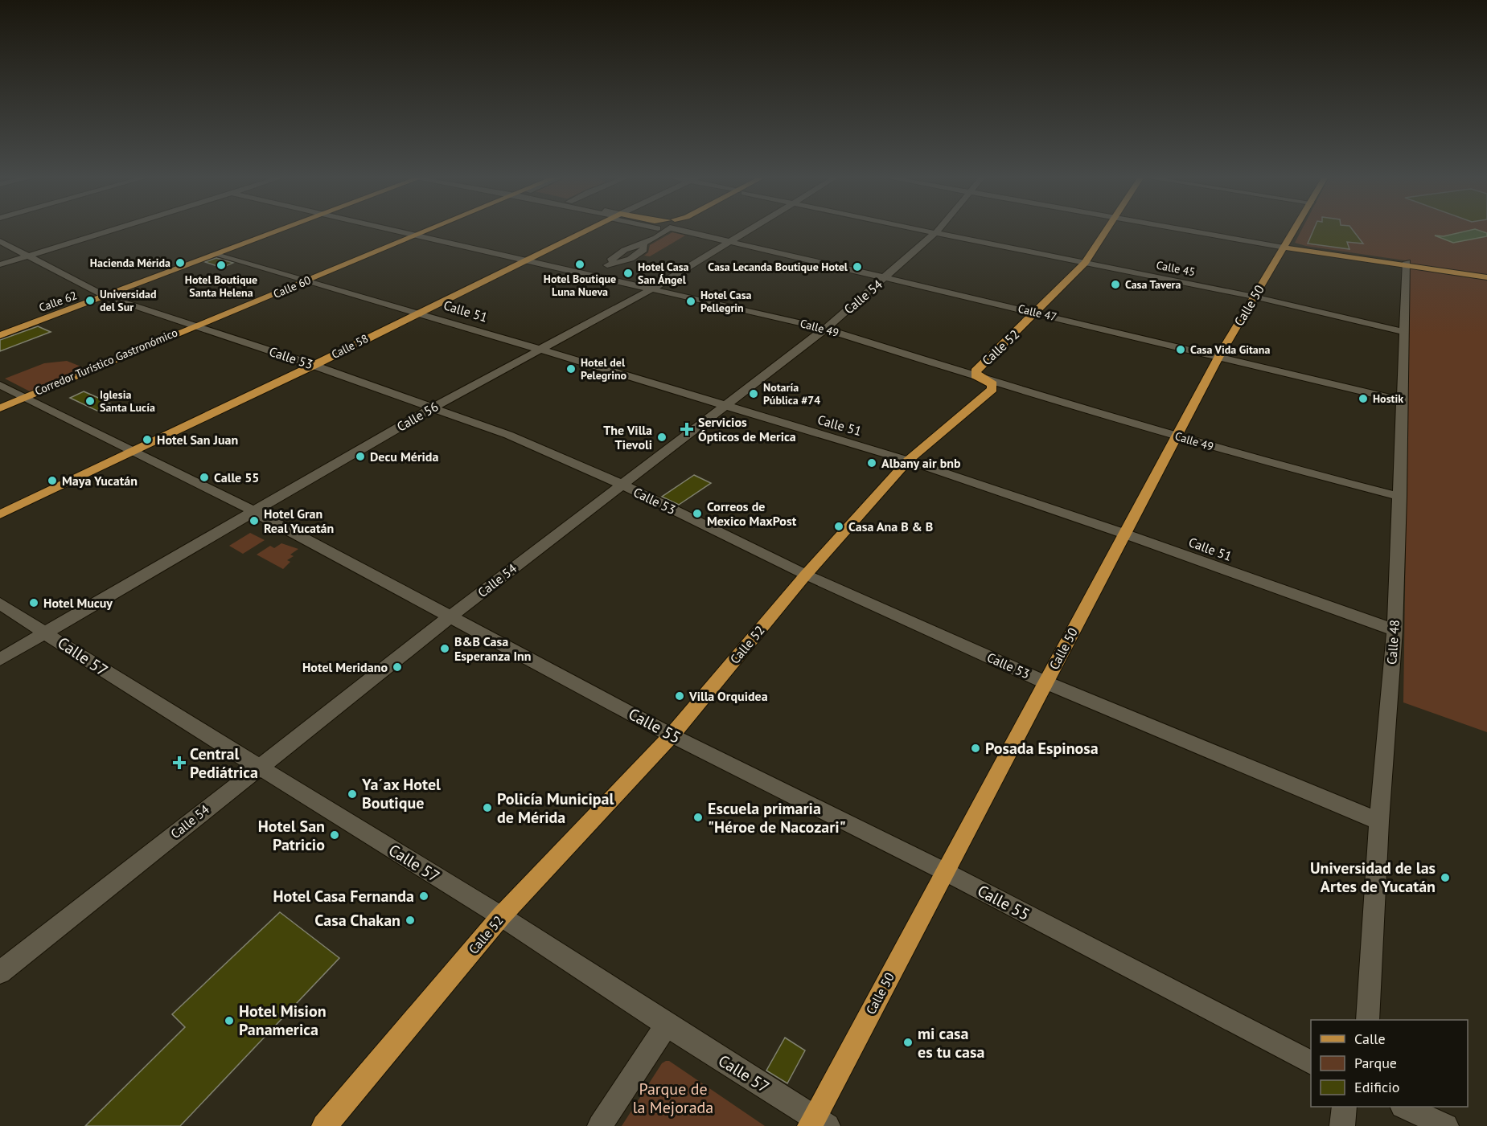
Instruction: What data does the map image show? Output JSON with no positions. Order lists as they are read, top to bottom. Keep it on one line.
{"streets":{"main road":["Calle 62","Calle 50","Calle 58","Calle 52"],"street":["Calle 45","Calle 54","Calle 51","Calle 47","Calle 49","Calle 53","Corredor Turístico Gastronómico","Calle 56","Calle 48","Calle 57","Calle 55"]},"crossings":[["Calle 45","Calle 54"],["Calle 45","Calle 50"],["Calle 45","Calle 52"],["Calle 45","Calle 48"],["Calle 54","Calle 51"],["Calle 54","Calle 47"],["Calle 54","Calle 49"],["Calle 54","Calle 53"],["Calle 54","Calle 57"],["Calle 54","Calle 55"],["Calle 62","Calle 51"],["Calle 62","Calle 53"],["Calle 50","Calle 51"],["Calle 50","Calle 49"],["Calle 50","Calle 53"],["Calle 50","Calle 57"],["Calle 50","Calle 55"],["Calle 51","Calle 58"],["Calle 51","Calle 52"],["Calle 51","Corredor Turístico Gastronómico"],["Calle 51","Calle 56"],["Calle 51","Calle 48"],["Calle 47","Calle 52"],["Calle 47","Calle 56"],["Calle 49","Calle 58"],["Calle 49","Calle 52"],["Calle 49","Corredor Turístico Gastronómico"],["Calle 49","Calle 56"],["Calle 49","Calle 48"],["Calle 58","Calle 53"],["Calle 58","Calle 55"],["Calle 52","Calle 53"],["Calle 52","Calle 57"],["Calle 52","Calle 55"],["Calle 53","Corredor Turístico Gastronómico"],["Calle 53","Calle 56"],["Calle 53","Calle 48"],["Corredor Turístico Gastronómico","Calle 55"],["Calle 56","Calle 57"],["Calle 56","Calle 55"]],"parks":["Parque de la Mejorada"],"places":{"other":["Hacienda Mérida","Hotel Boutique Luna Nueva","Hotel Boutique Santa Helena","Casa Lecanda Boutique Hotel","Hotel Casa San Ángel","Casa Tavera","Universidad del Sur","Hotel Casa Pellegrin","Casa Vida Gitana","Hotel del Pelegrino","Notaría Pública #74","Hostik","Iglesia Santa Lucía","The Villa Tievoli","Hotel San Juan","Decu Mérida","Albany air bnb","Calle 55","Maya Yucatán","Correos de Mexico MaxPost","Hotel Gran Real Yucatán","Casa Ana B & B","Hotel Mucuy","B&B Casa Esperanza Inn","Hotel Meridano","Villa Orquidea","Posada Espinosa","Ya´ax Hotel Boutique","Policía Municipal de Mérida","Escuela primaria \"Héroe de Nacozari\"","Hotel San Patricio","Universidad de las Artes de Yucatán","Hotel Casa Fernanda","Casa Chakan","Hotel Mision Panamerica","mi casa es tu casa"],"health":["Servicios Ópticos de Merica","Central Pediátrica"]},"legend":["Calle","Parque","Edificio"]}
